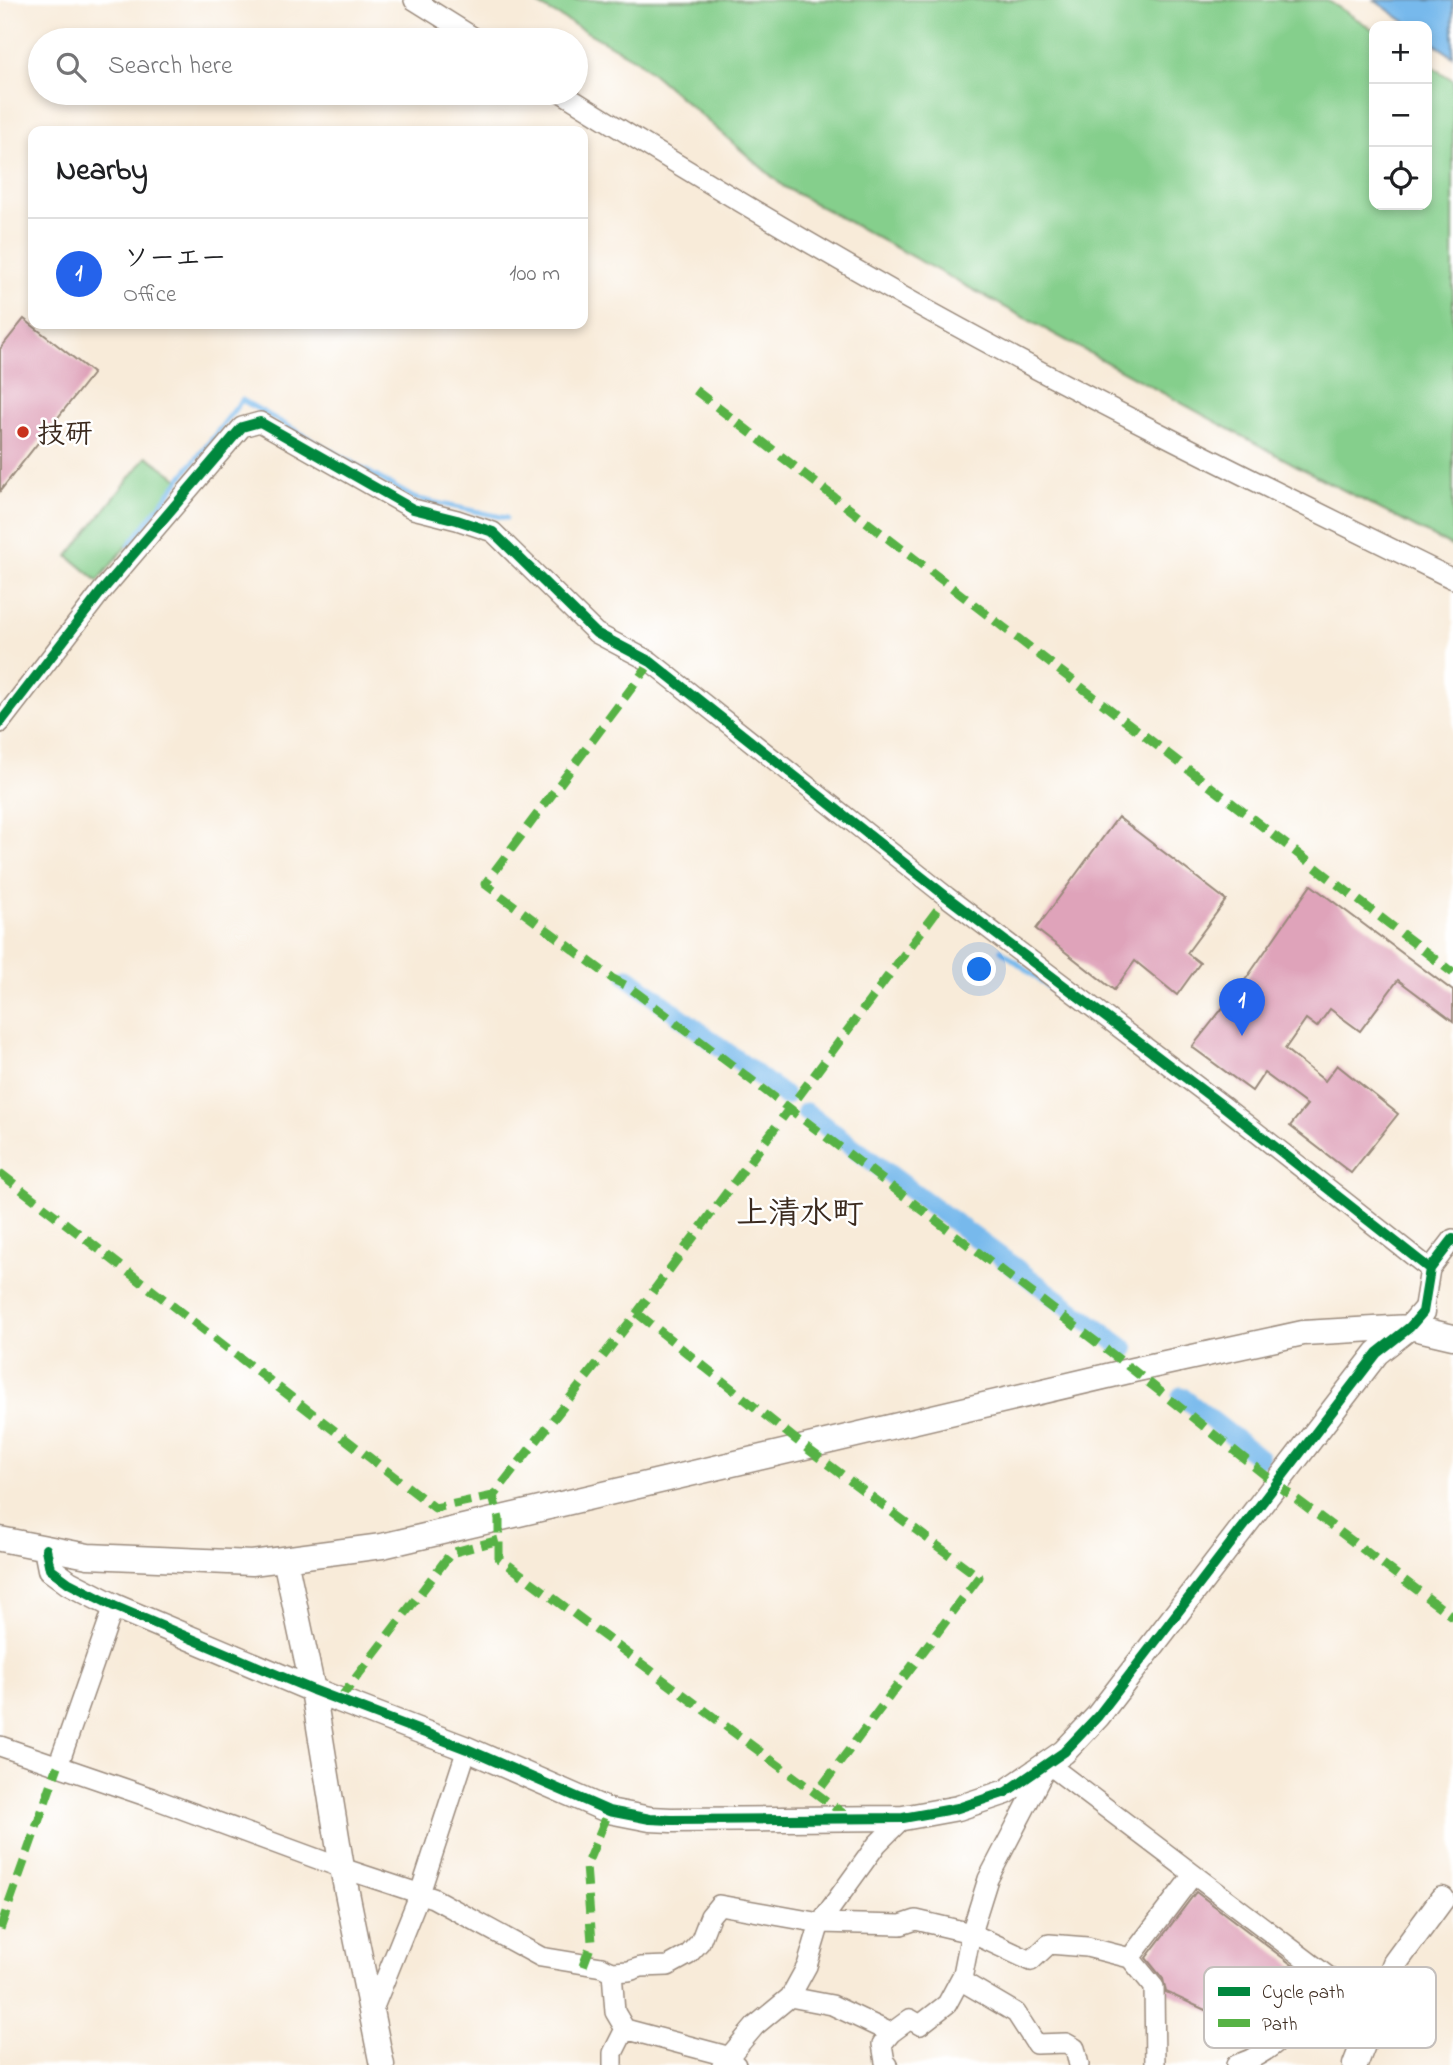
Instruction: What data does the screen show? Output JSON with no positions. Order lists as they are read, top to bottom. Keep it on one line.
{"districts":["上清水町"],"places":["技研"],"legend":["Cycle path","Path"],"page":{"map_buttons":["+","−"],"search":"Search here","heading":"Nearby","list":[{"mark":"1","name":"ソーエー","note":"Office","value":"100 m"}],"pins":"1"}}
